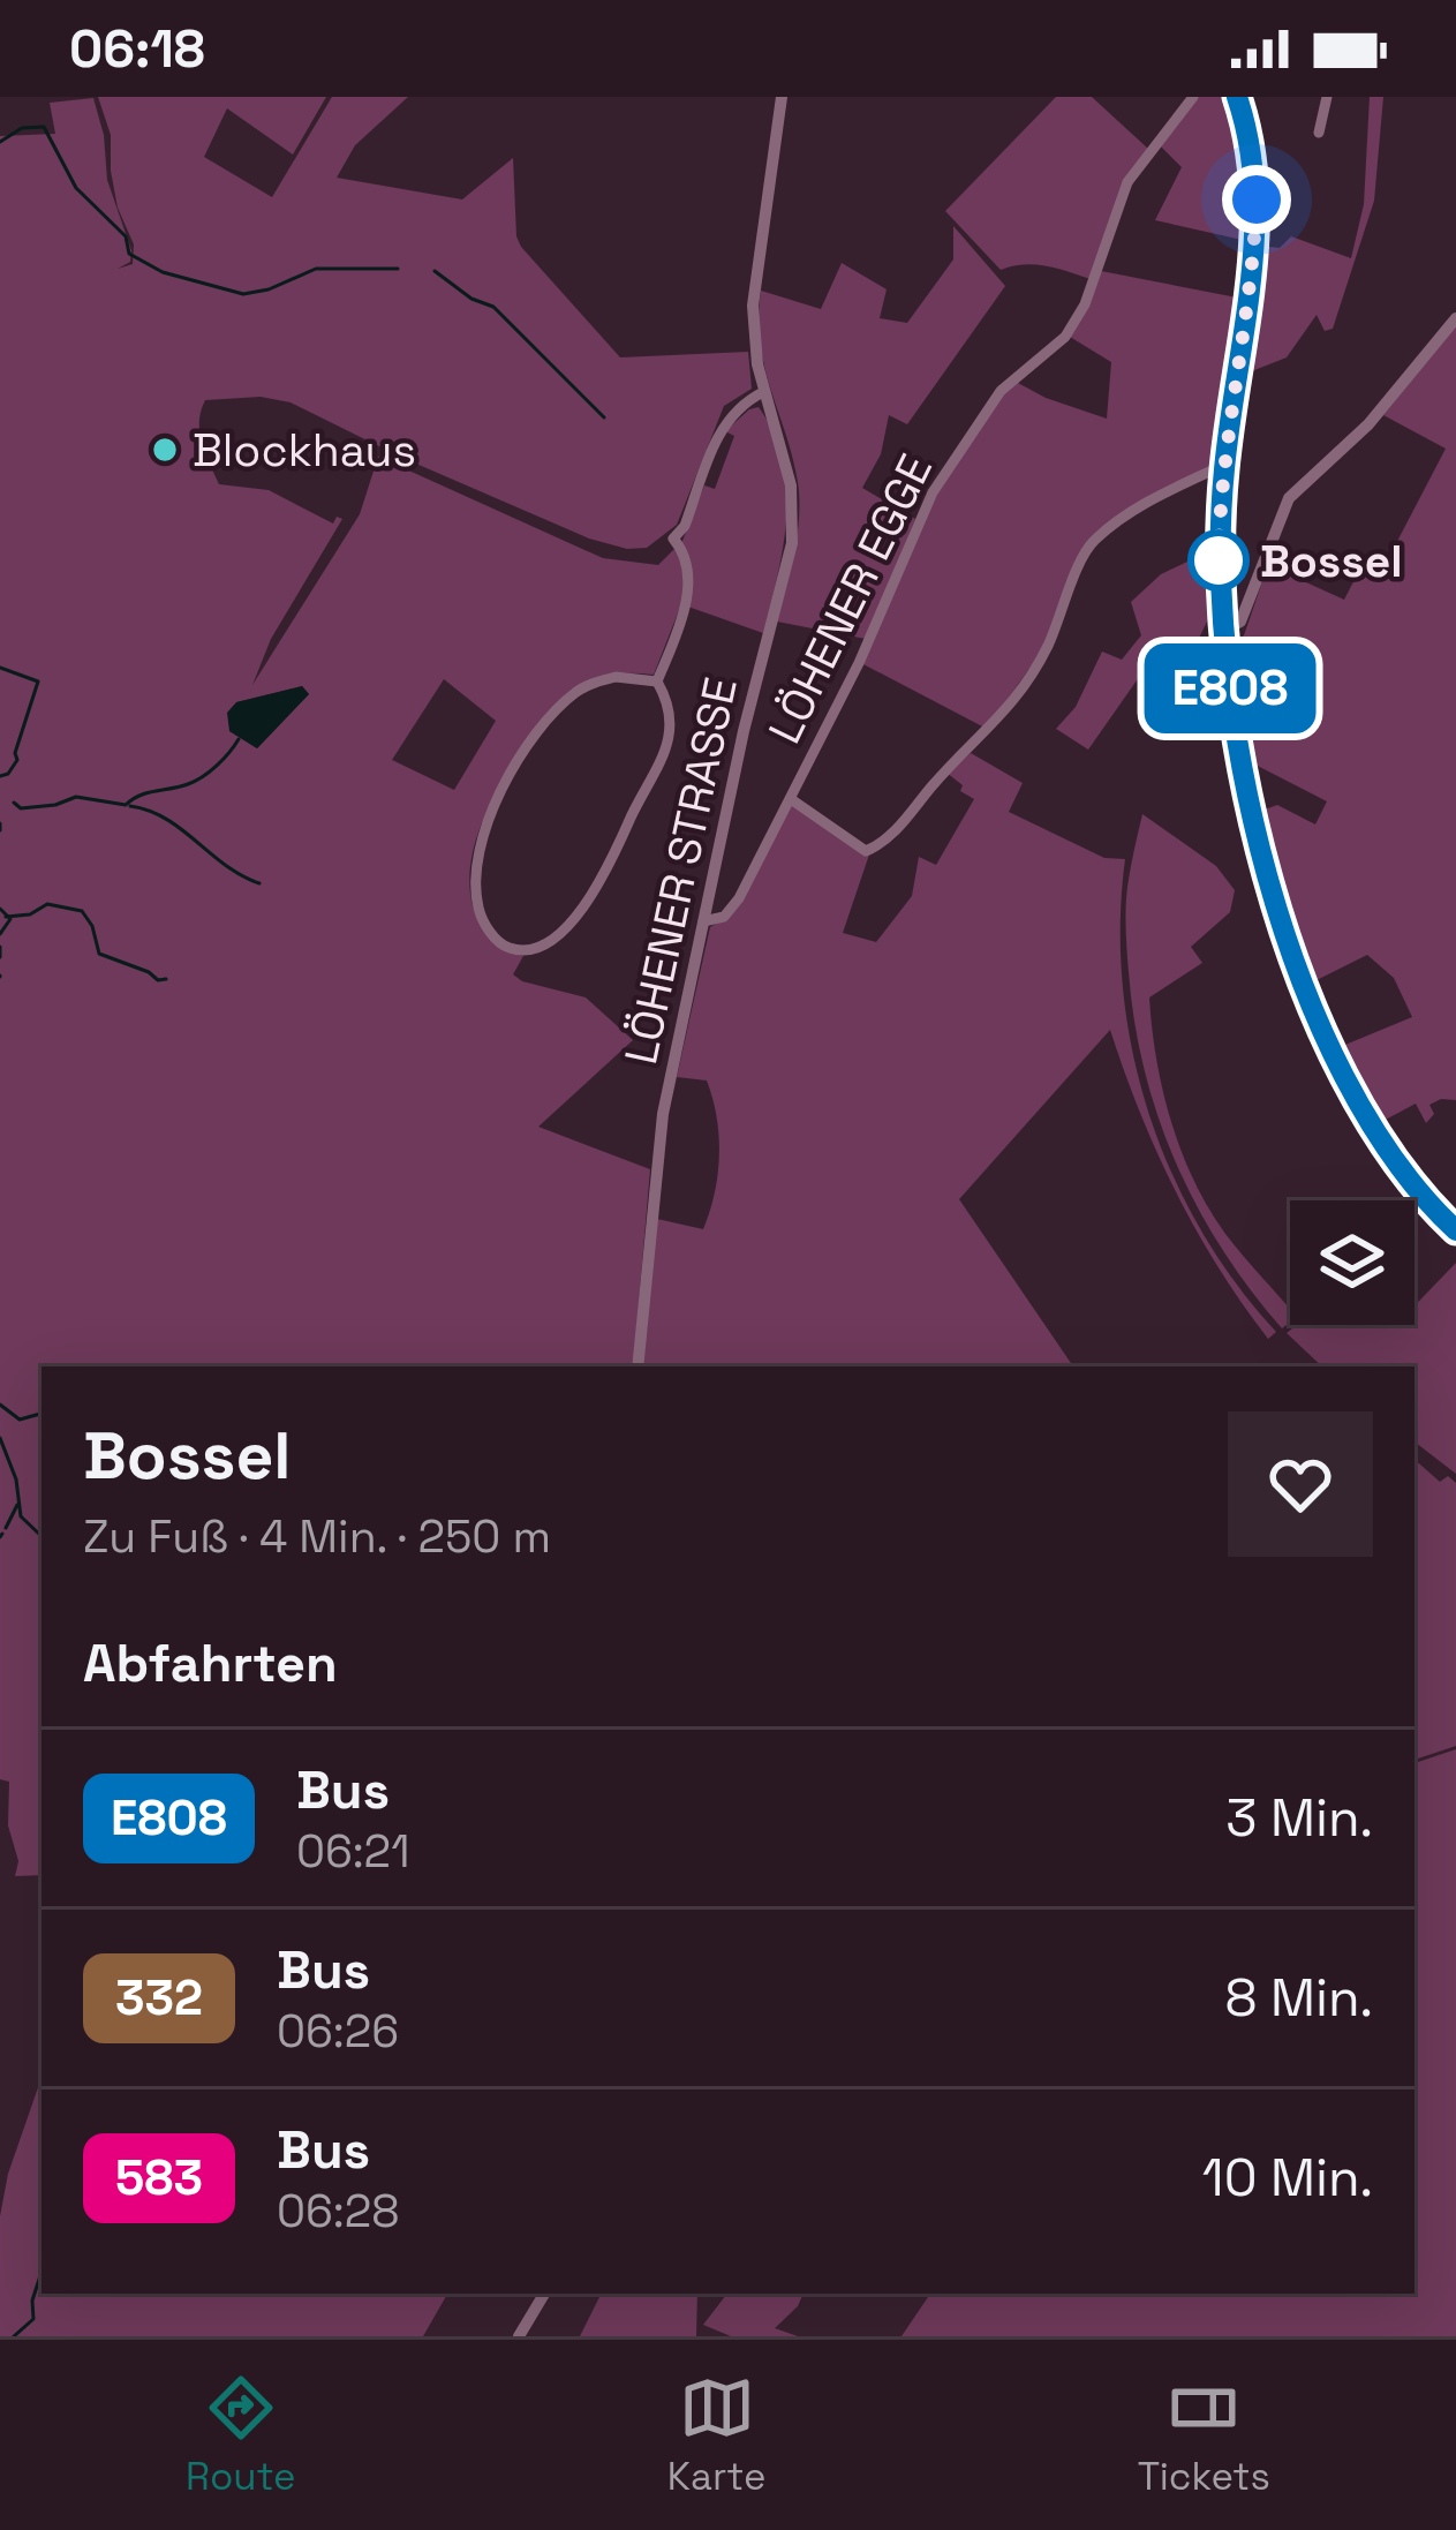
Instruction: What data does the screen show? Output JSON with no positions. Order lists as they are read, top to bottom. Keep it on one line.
{"streets":{"street":["LÖHENER EGGE","LÖHENER STRASSE"]},"crossings":[["LÖHENER EGGE","LÖHENER STRASSE"]],"places":["Blockhaus","Bossel"],"lines":["bus line E808"],"page":{"status":"06:18","on_map":"E808","heading":[["Bossel","Zu Fuß · 4 Min. · 250 m"],"Abfahrten"],"list":[{"mark":"E808","name":"Bus","note":"06:21","value":"3 Min."},{"mark":"332","name":"Bus","note":"06:26","value":"8 Min."},{"mark":"583","name":"Bus","note":"06:28","value":"10 Min."}],"tabs":["Route","Karte","Tickets"]}}
